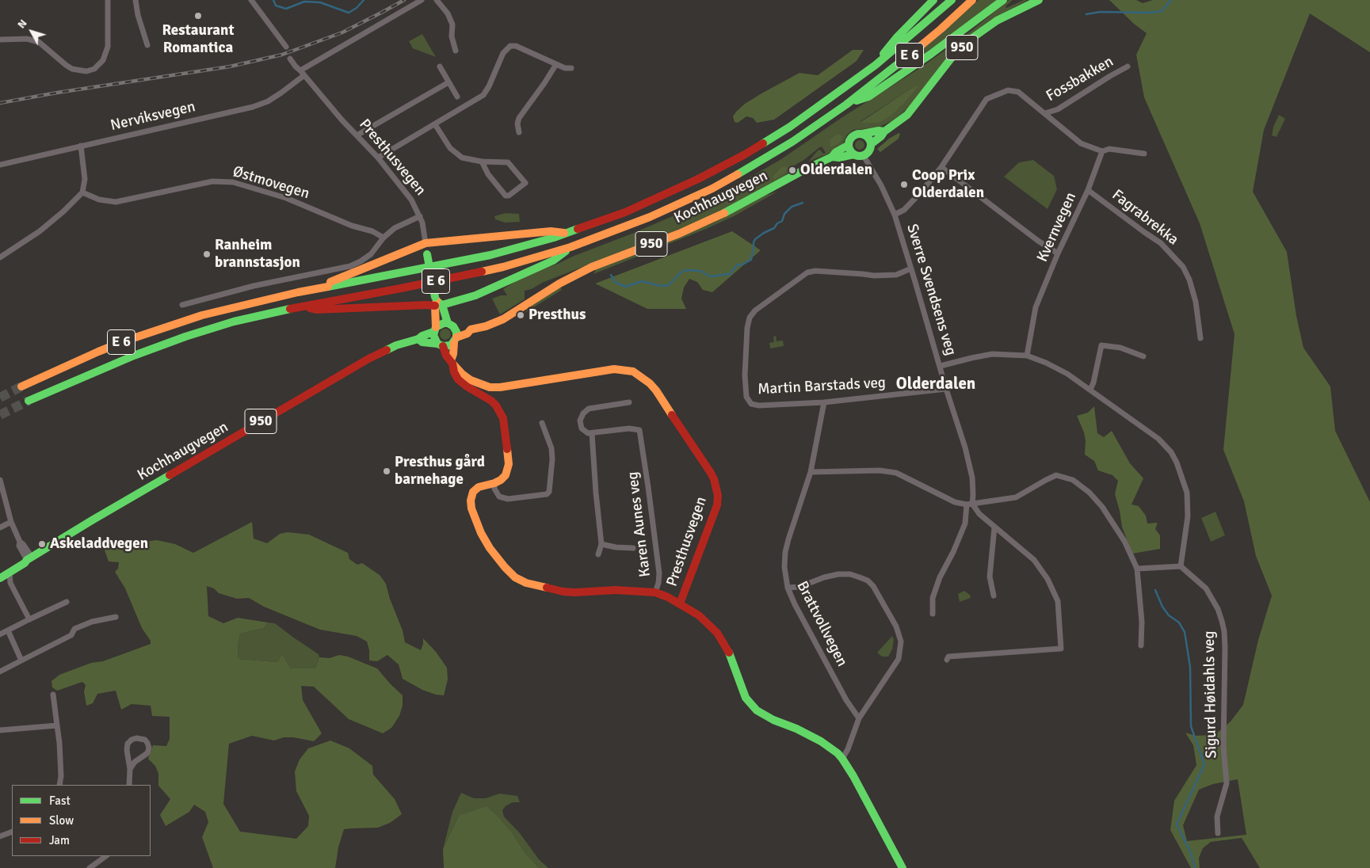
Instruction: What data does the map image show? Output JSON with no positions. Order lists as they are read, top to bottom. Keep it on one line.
{"streets":{"main road":["950","E 6","Presthusvegen","Kochhaugvegen"],"street":["Fossbakken","Nerviksvegen","Østmovegen","Fagrabrekka","Kvernvegen","Sverre Svendsens veg","Martin Barstads veg","Karen Aunes veg","Brattvollvegen","Sigurd Høidahls veg"]},"crossings":[["950","Presthusvegen"],["950","Kochhaugvegen"],["950","Sverre Svendsens veg"],["E 6","Presthusvegen"],["Nerviksvegen","Presthusvegen"],["Presthusvegen","Kochhaugvegen"],["Kochhaugvegen","Sverre Svendsens veg"],["Fagrabrekka","Kvernvegen"],["Sverre Svendsens veg","Martin Barstads veg"],["Martin Barstads veg","Brattvollvegen"]],"districts":["Olderdalen"],"places":["Restaurant Romantica","Olderdalen","Coop Prix Olderdalen","Ranheim brannstasjon","Presthus","Presthus gård barnehage","Askeladdvegen"],"legend":["Fast","Slow","Jam"],"north":"top left"}
